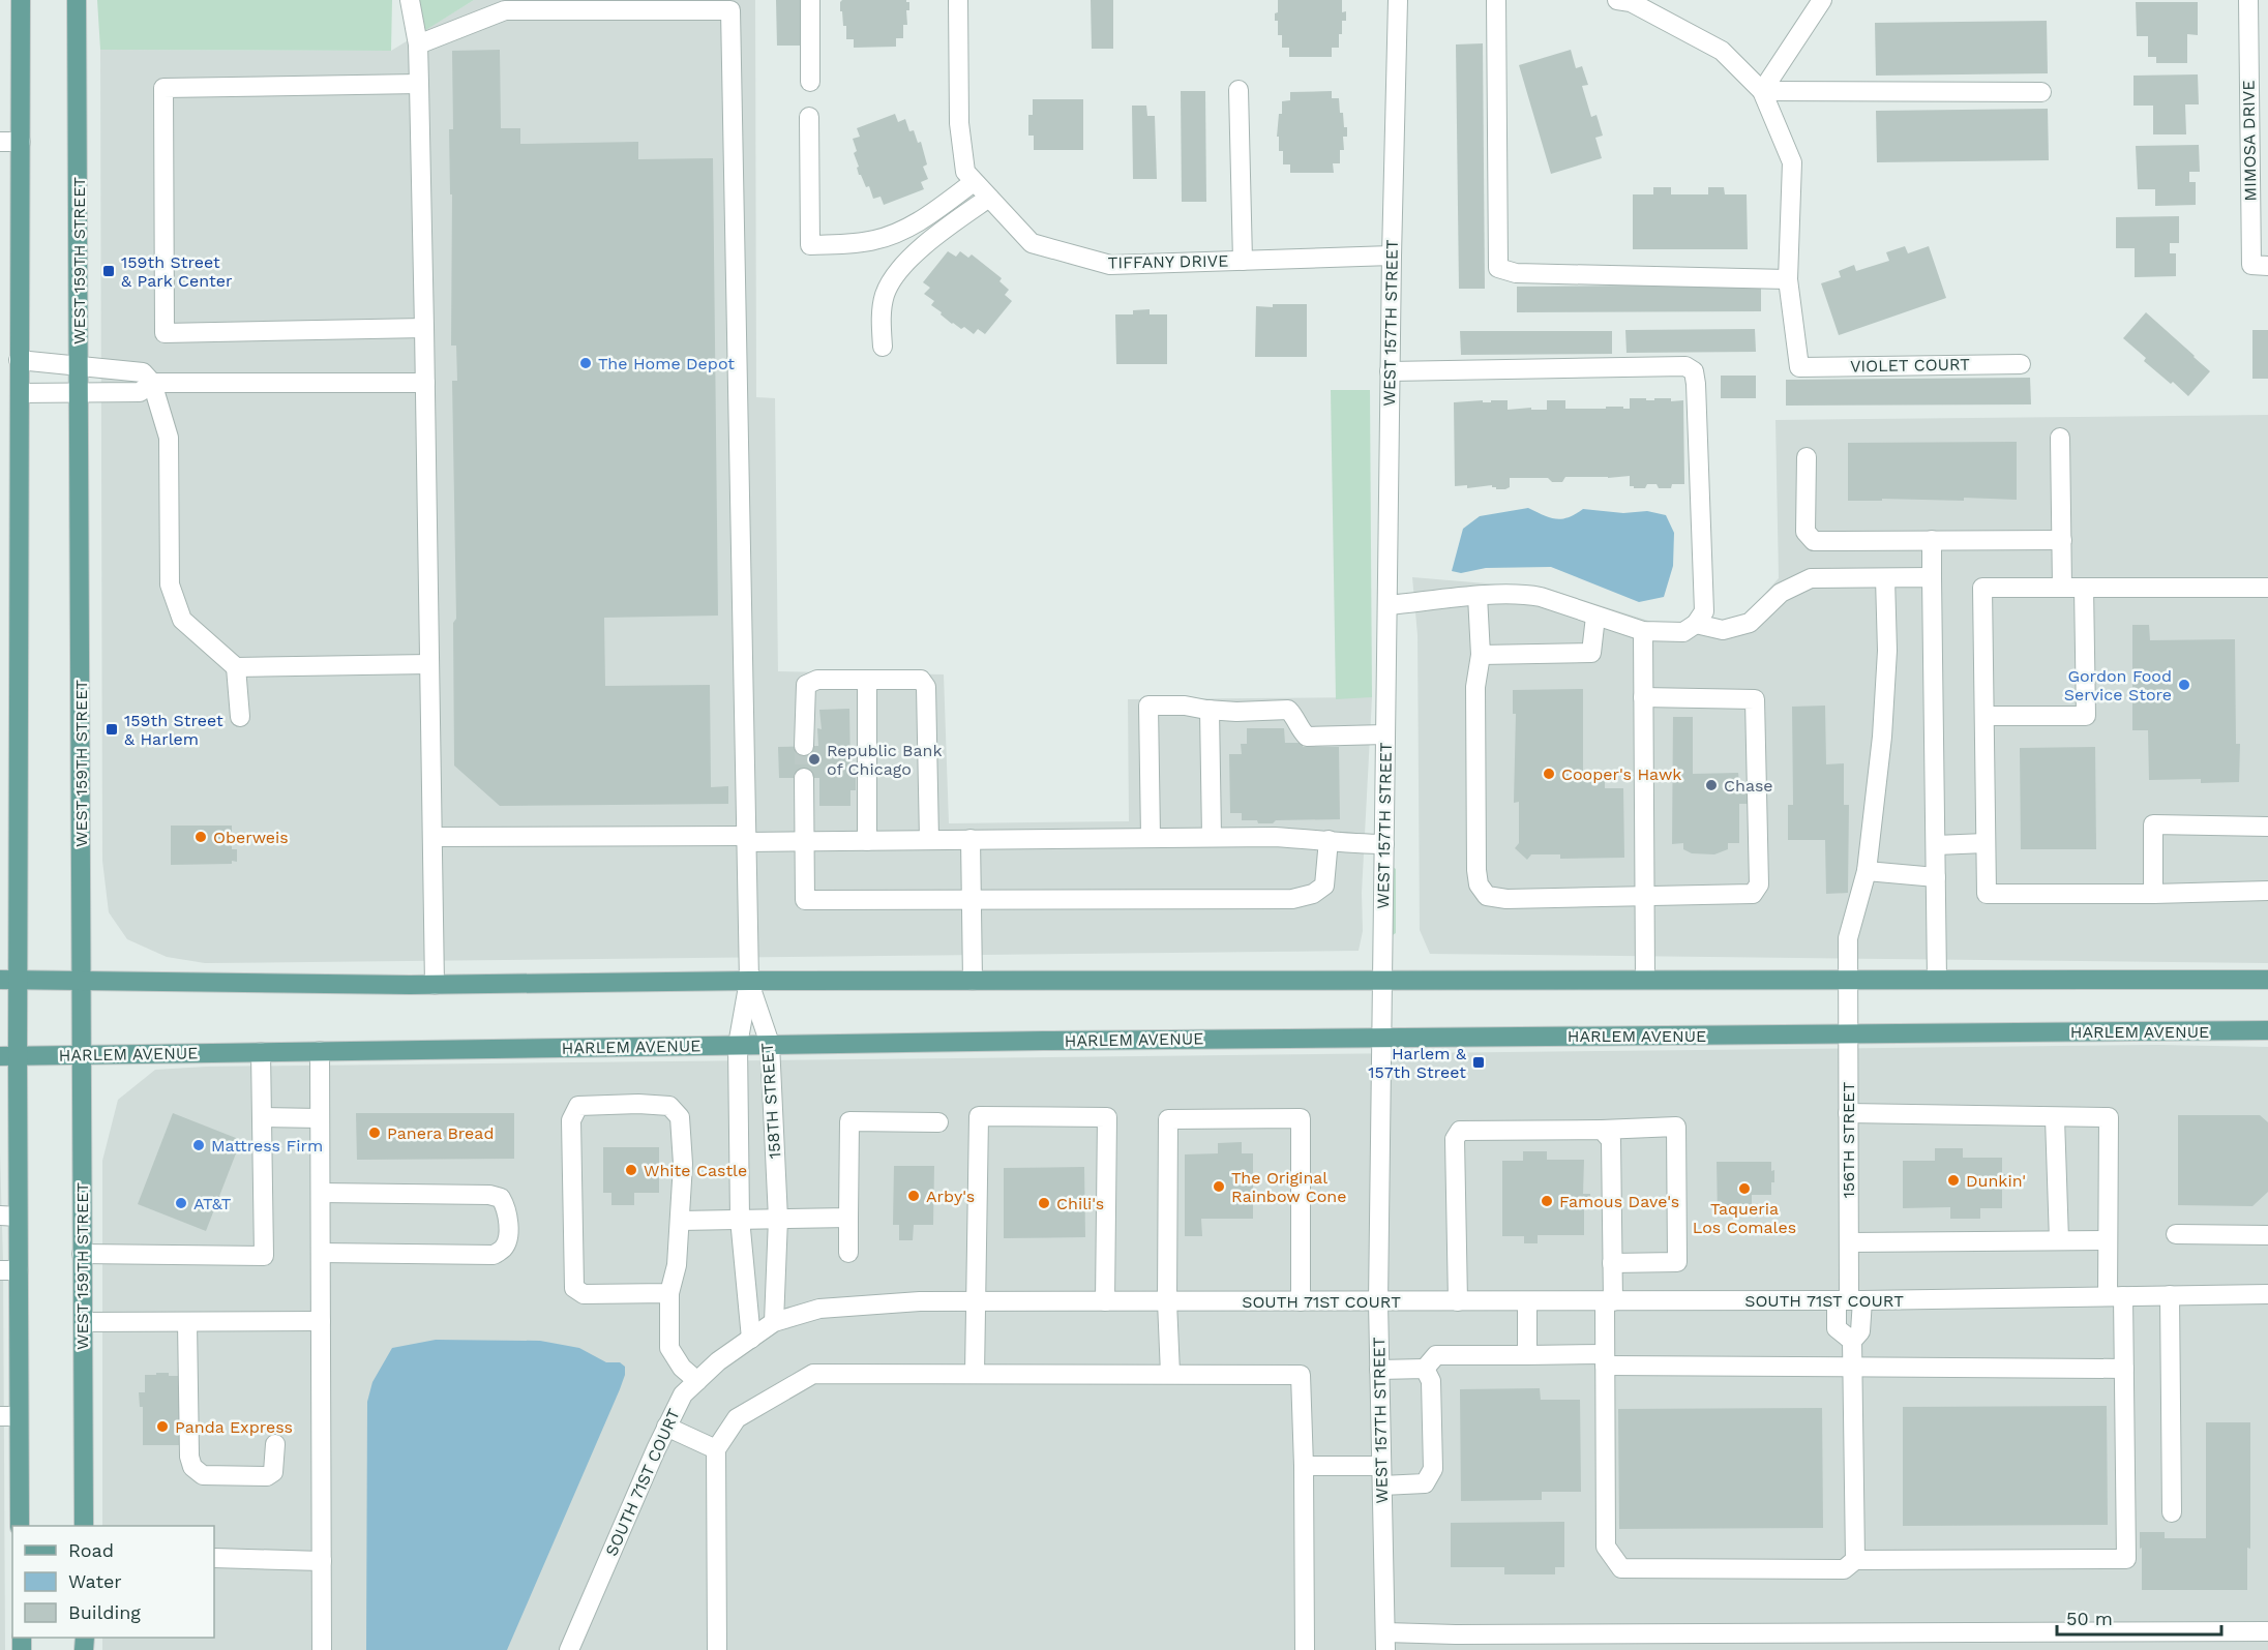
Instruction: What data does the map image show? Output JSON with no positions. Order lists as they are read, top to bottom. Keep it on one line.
{"streets":{"main road":["WEST 159TH STREET","HARLEM AVENUE"],"street":["MIMOSA DRIVE","TIFFANY DRIVE","WEST 157TH STREET","VIOLET COURT","158TH STREET","156TH STREET","SOUTH 71ST COURT"]},"crossings":[["WEST 159TH STREET","HARLEM AVENUE"],["TIFFANY DRIVE","WEST 157TH STREET"],["WEST 157TH STREET","HARLEM AVENUE"],["WEST 157TH STREET","SOUTH 71ST COURT"],["HARLEM AVENUE","158TH STREET"],["HARLEM AVENUE","156TH STREET"],["158TH STREET","SOUTH 71ST COURT"],["156TH STREET","SOUTH 71ST COURT"]],"places":{"transit":["159th Street & Park Center","159th Street & Harlem","Harlem & 157th Street"],"other":["The Home Depot","Gordon Food Service Store","Republic Bank of Chicago","Cooper's Hawk","Chase","Oberweis","Panera Bread","Mattress Firm","White Castle","Dunkin'","The Original Rainbow Cone","Taqueria Los Comales","Arby's","Famous Dave's","AT&T","Chili's","Panda Express"]},"legend":["Road","Water","Building"],"scale_bar":"50 m"}
